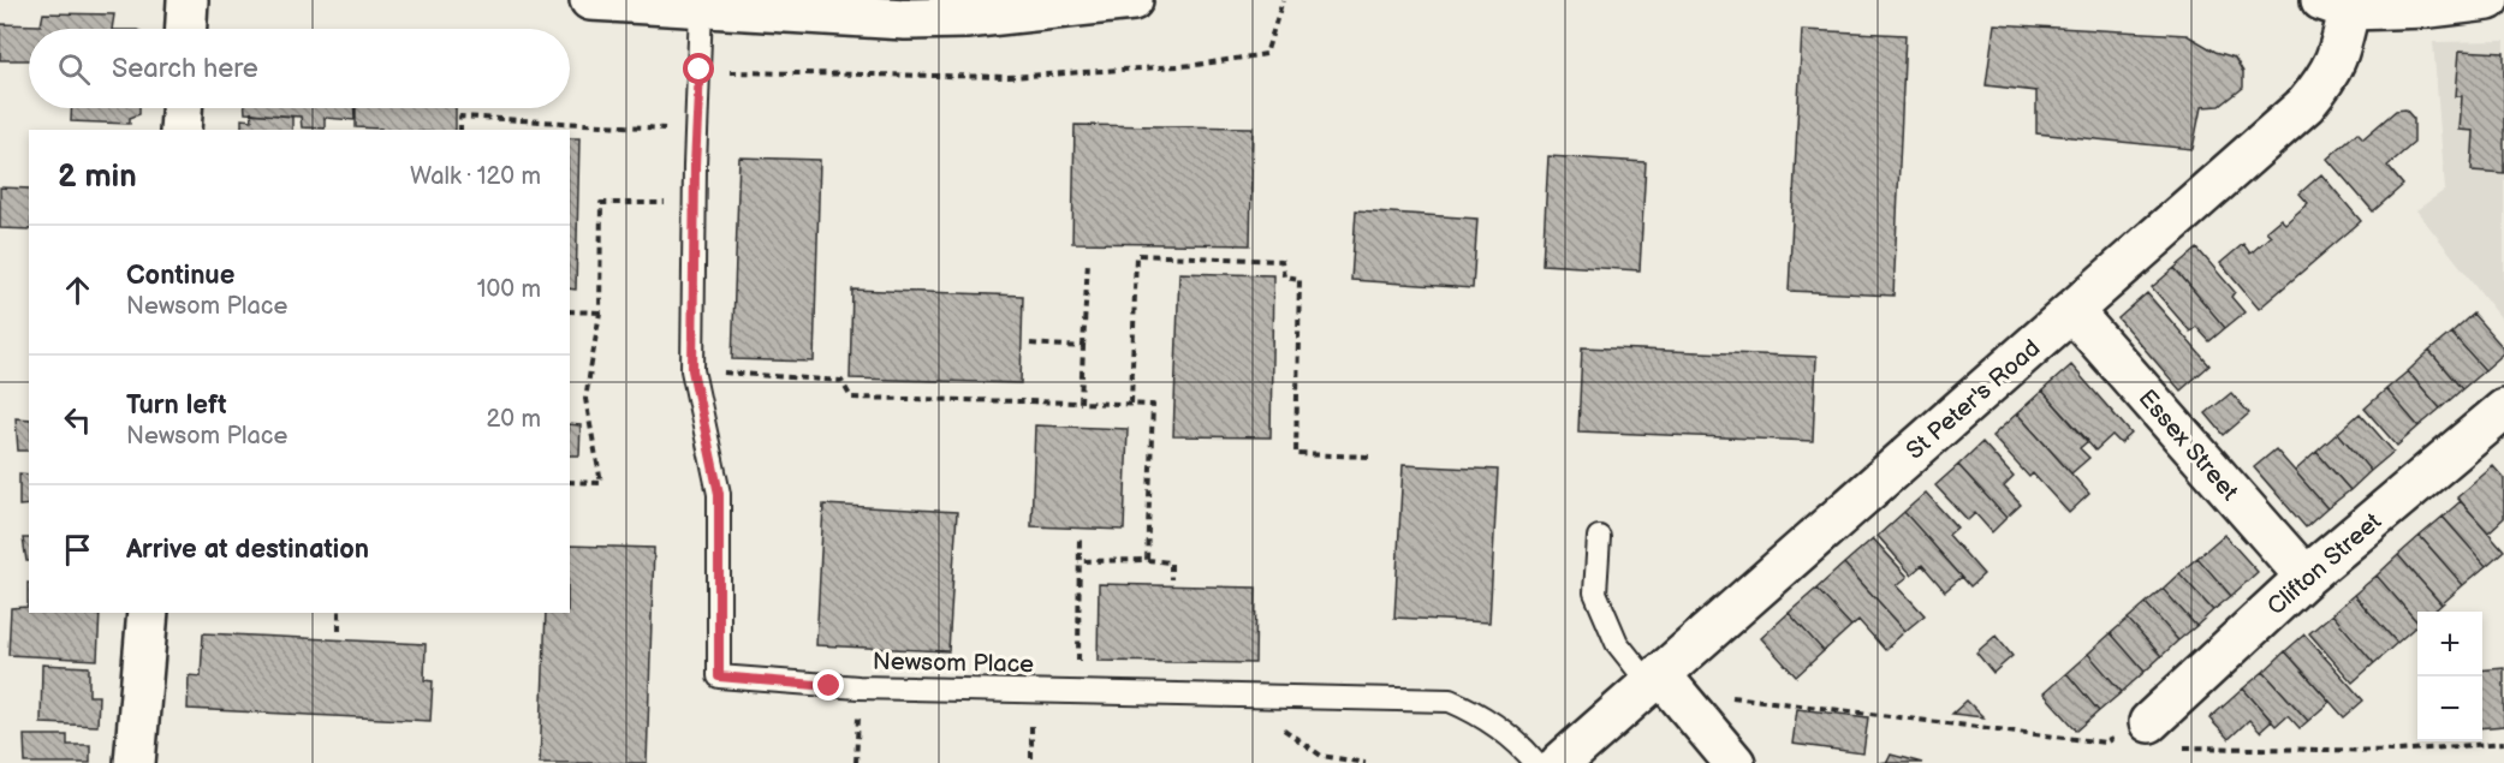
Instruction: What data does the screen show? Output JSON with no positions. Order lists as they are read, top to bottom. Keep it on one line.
{"streets":{"street":["St Peter's Road","Essex Street","Clifton Street"],"lane":["Newsom Place"]},"crossings":[["St Peter's Road","Essex Street"],["Essex Street","Clifton Street"]],"page":{"search":"Search here","heading":["2 min","Walk · 120 m"],"list":[["Continue","Newsom Place","100 m"],["Turn left","Newsom Place","20 m"],"Arrive at destination"],"map_buttons":["+","−"]}}
